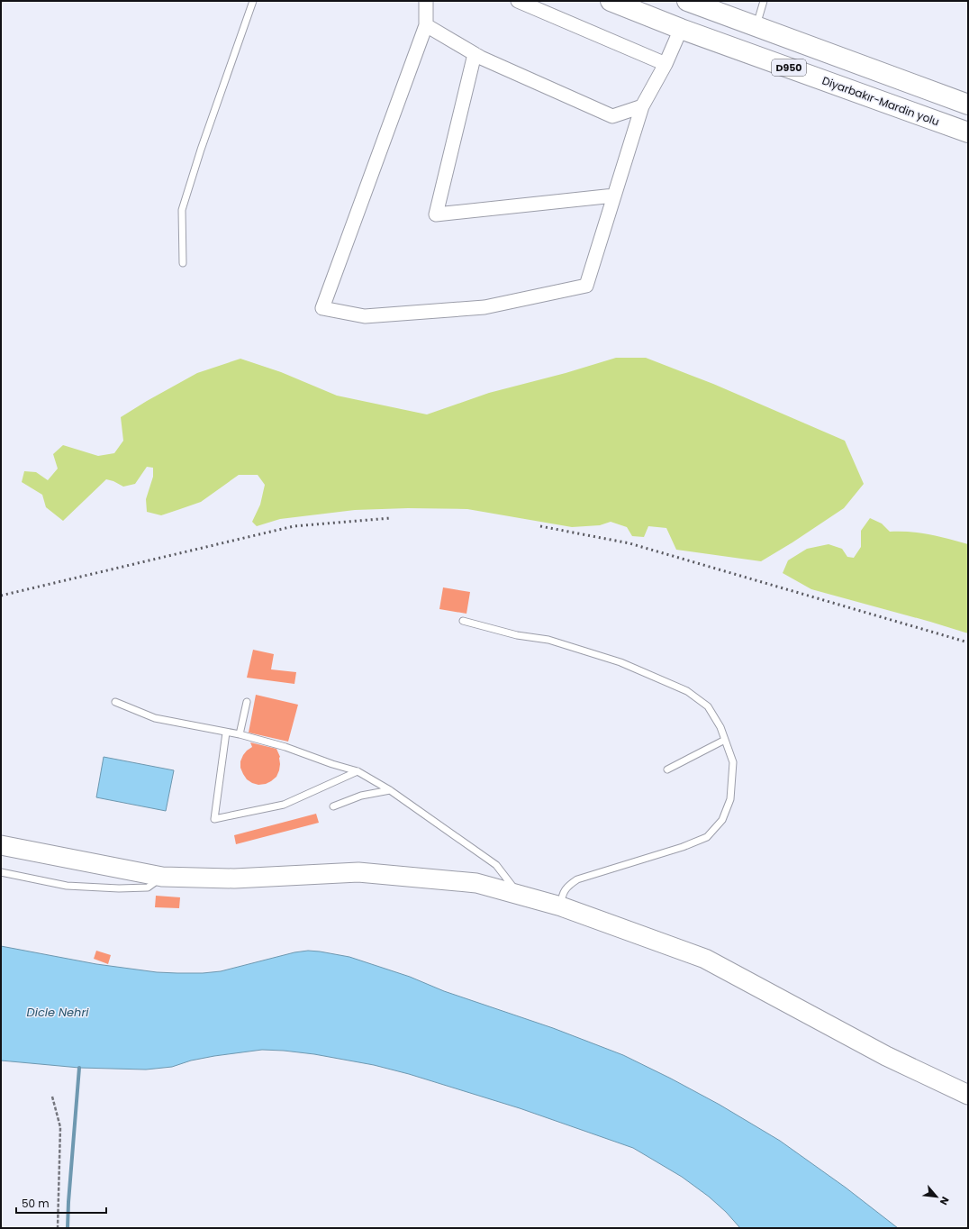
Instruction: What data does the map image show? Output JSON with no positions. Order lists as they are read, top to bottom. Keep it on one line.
{"streets":{"highway":["D950","Diyarbakır-Mardin yolu"]},"water":["Dicle Nehri"],"scale_bar":"50 m","north":"bottom right"}
